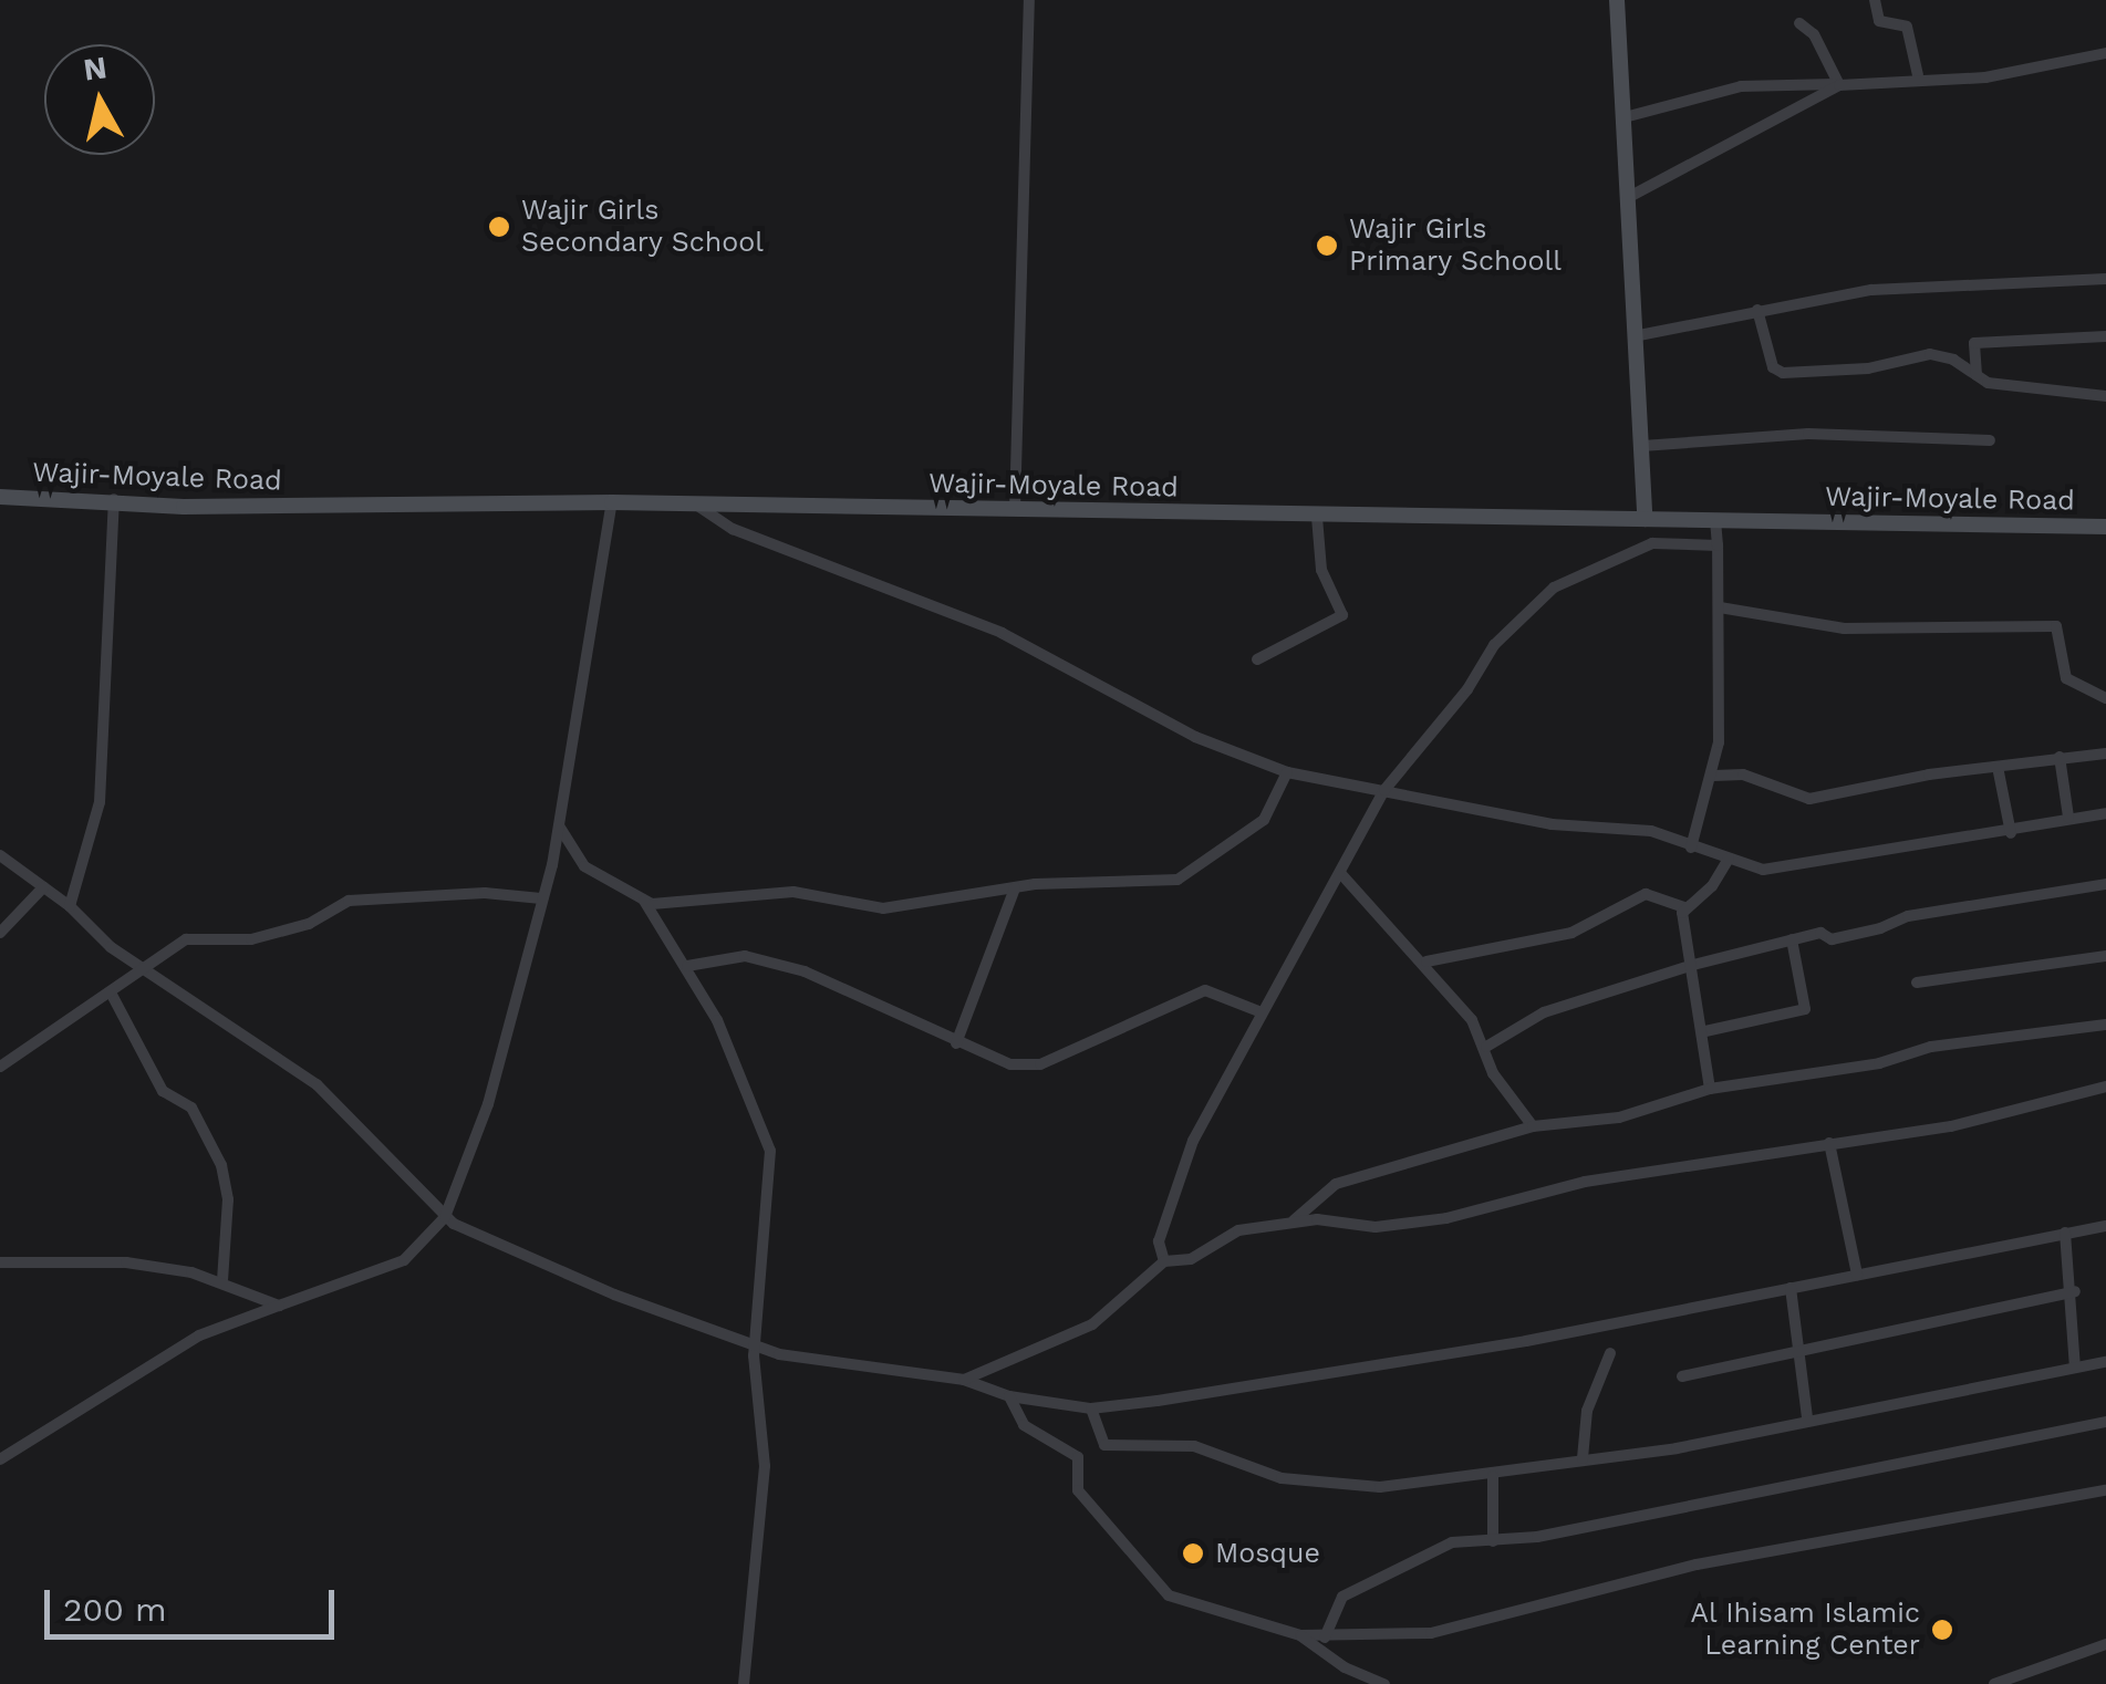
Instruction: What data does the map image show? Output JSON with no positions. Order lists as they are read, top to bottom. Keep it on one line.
{"streets":{"main road":["Wajir-Moyale Road"]},"places":["Wajir Girls Secondary School","Wajir Girls Primary Schooll","Mosque","Al Ihisam Islamic Learning Center"],"scale_bar":"200 m","north":"top"}
